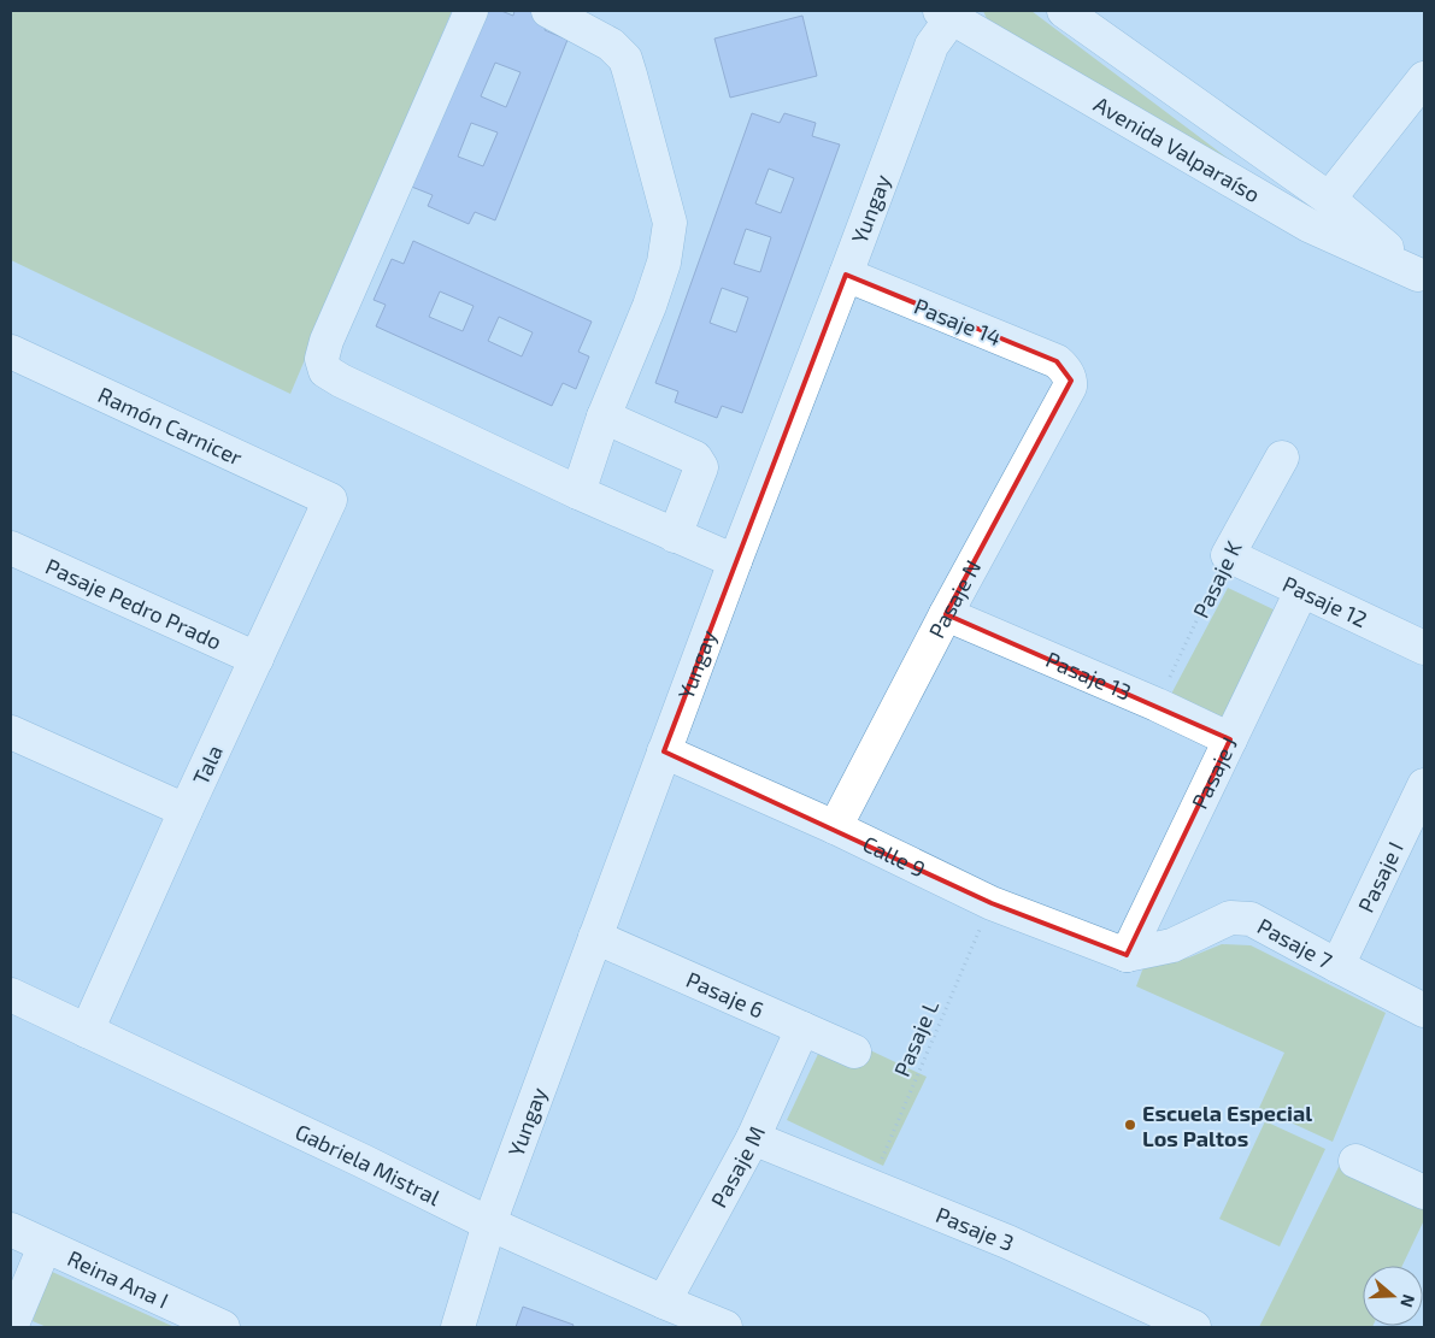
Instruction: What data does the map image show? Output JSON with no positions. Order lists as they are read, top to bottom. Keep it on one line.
{"streets":{"street":["Avenida Valparaíso","Yungay","Pasaje 14","Ramón Carnicer","Pasaje K","Pasaje N","Pasaje 12","Pasaje Pedro Prado","Pasaje 13","Tala","Pasaje J","Calle 9","Pasaje I","Pasaje 7","Pasaje 6","Gabriela Mistral","Pasaje M","Pasaje 3","Reina Ana I"],"path":["Pasaje L"]},"crossings":[["Avenida Valparaíso","Yungay"],["Yungay","Pasaje 14"],["Yungay","Calle 9"],["Yungay","Pasaje 6"],["Yungay","Gabriela Mistral"],["Pasaje 14","Pasaje N"],["Ramón Carnicer","Tala"],["Pasaje K","Pasaje 12"],["Pasaje K","Pasaje 13"],["Pasaje N","Pasaje 13"],["Pasaje N","Calle 9"],["Pasaje 12","Pasaje J"],["Pasaje Pedro Prado","Tala"],["Pasaje 13","Pasaje J"],["Tala","Gabriela Mistral"],["Pasaje J","Calle 9"],["Pasaje J","Pasaje 7"],["Calle 9","Pasaje 7"],["Calle 9","Pasaje L"],["Pasaje I","Pasaje 7"],["Pasaje 6","Pasaje M"],["Pasaje L","Pasaje 3"],["Gabriela Mistral","Pasaje M"],["Pasaje M","Pasaje 3"]],"places":["Escuela Especial Los Paltos"],"north":"right"}
